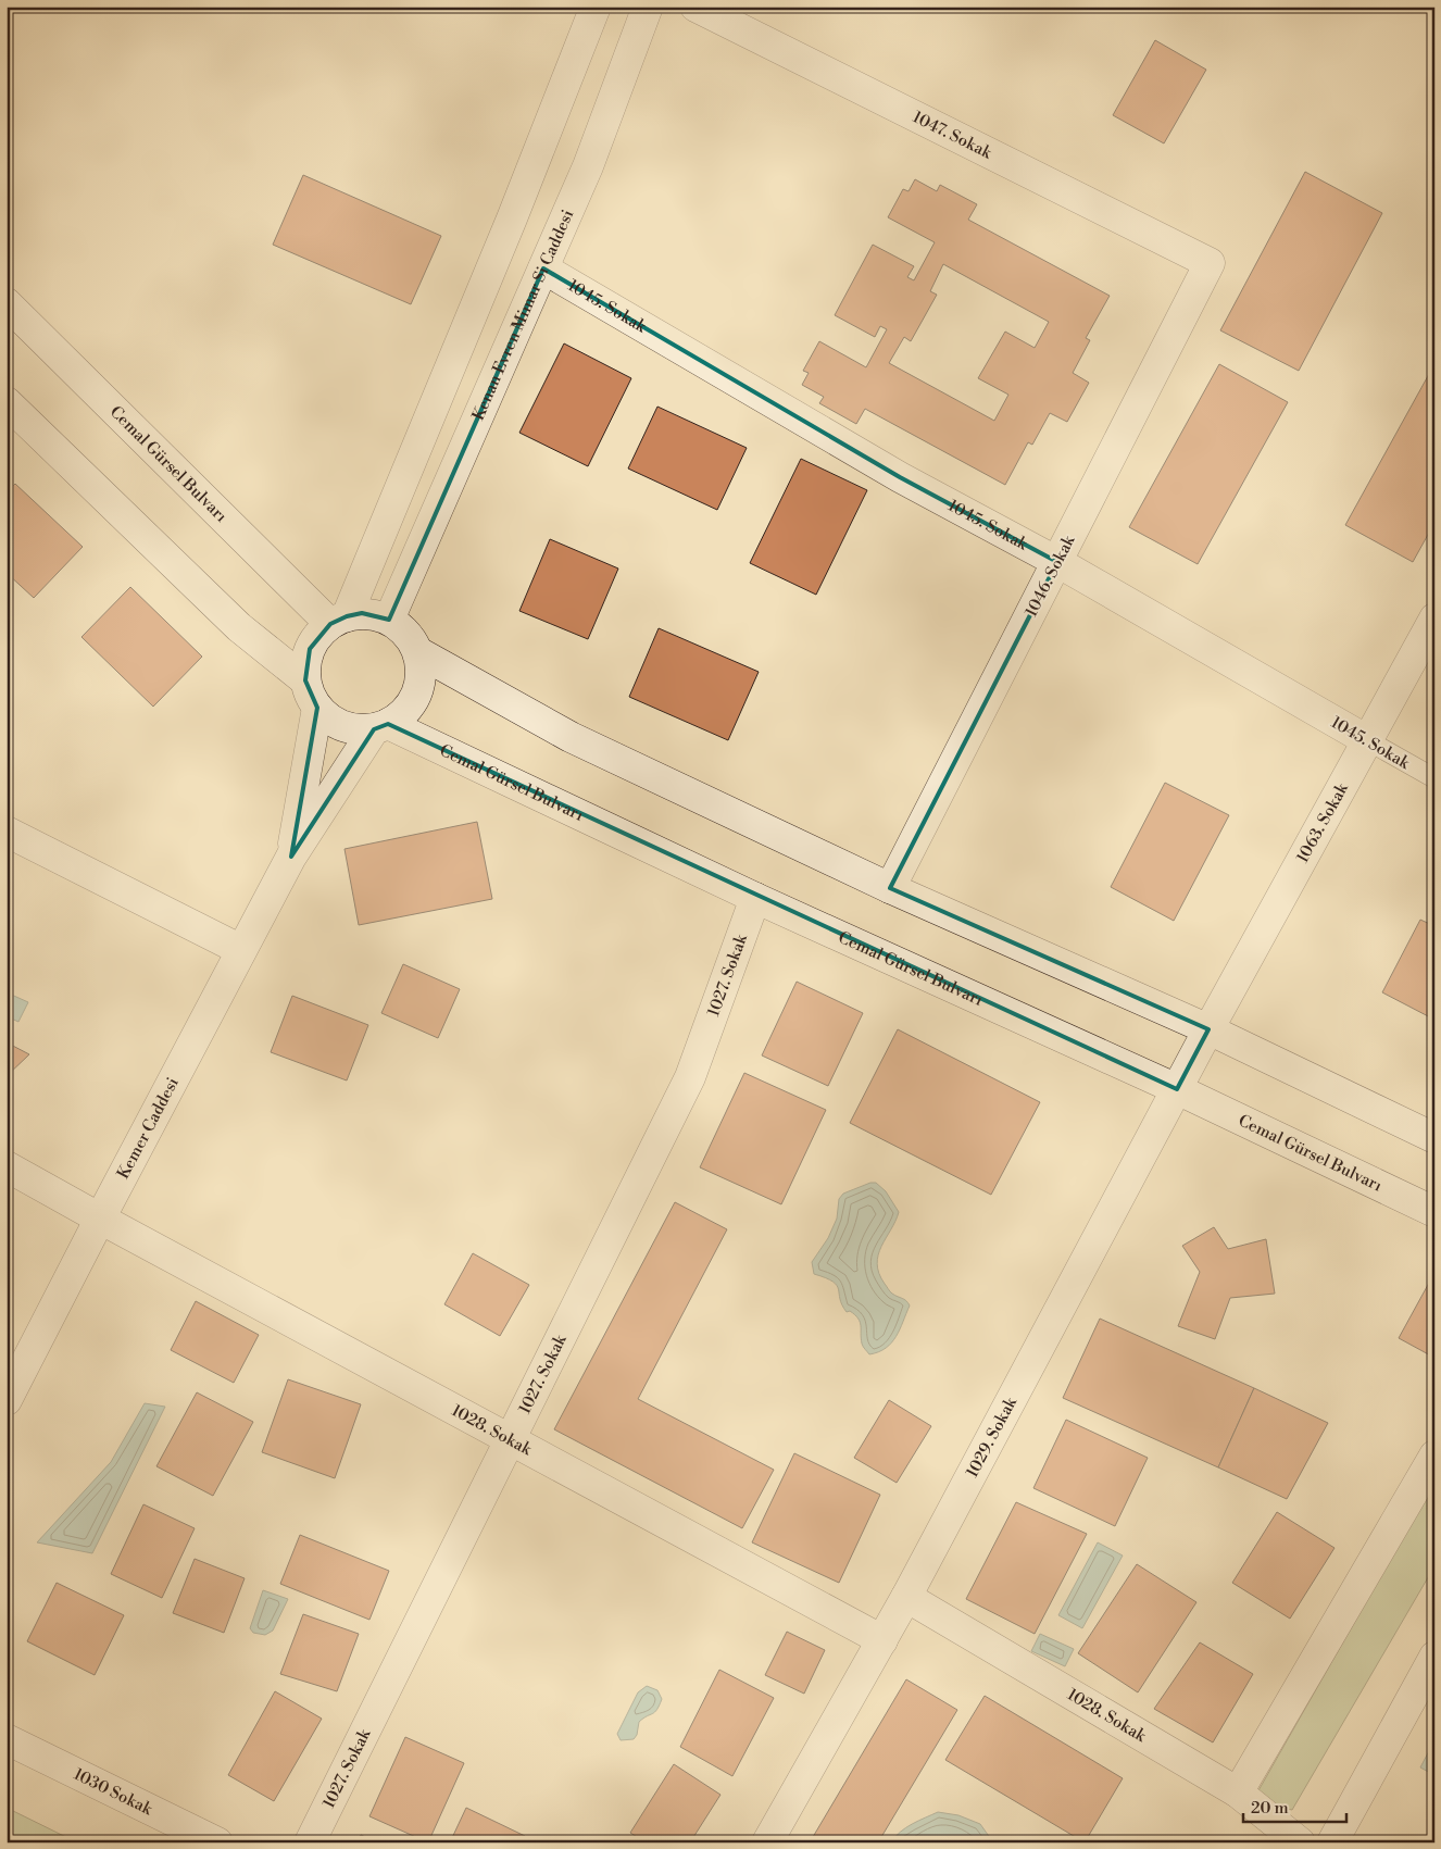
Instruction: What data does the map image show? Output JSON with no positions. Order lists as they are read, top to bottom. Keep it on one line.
{"streets":{"street":["1047. Sokak","1045. Sokak","Kenan Evren Mimar Si Caddesi","Cemal Gürsel Bulvarı","1046. Sokak","1063. Sokak","1027. Sokak","Kemer Caddesi","1028. Sokak","1029. Sokak","1030 Sokak"]},"crossings":[["1047. Sokak","1046. Sokak"],["1045. Sokak","Kenan Evren Mimar Si Caddesi"],["1045. Sokak","1046. Sokak"],["1045. Sokak","1063. Sokak"],["Kenan Evren Mimar Si Caddesi","Cemal Gürsel Bulvarı"],["Cemal Gürsel Bulvarı","1027. Sokak"],["Cemal Gürsel Bulvarı","1029. Sokak"],["1063. Sokak","1029. Sokak"],["1027. Sokak","1028. Sokak"],["Kemer Caddesi","1028. Sokak"],["1028. Sokak","1029. Sokak"]],"scale_bar":"20 m"}
